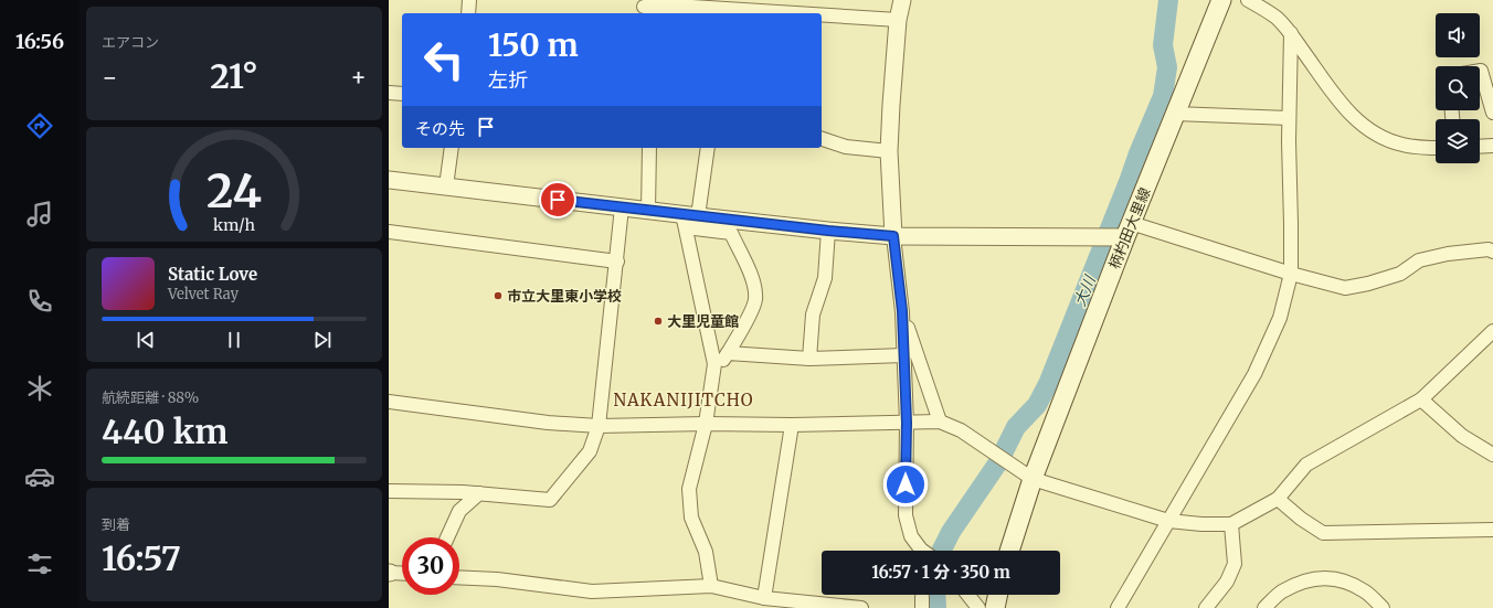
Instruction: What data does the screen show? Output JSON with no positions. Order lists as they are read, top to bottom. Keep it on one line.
{"streets":{"main road":["柄杓田大里線"]},"districts":["NAKANIJITCHO"],"water":["大川"],"places":["市立大里東小学校","大里児童館"],"page":{"tabs":"16:56","tile":["エアコン",["航続距離 · 88%","440 km"],["到着","16:57"]],"turn":["150 m","左折"],"heat":["−","21°","+"],"then":"その先","song":["Static Love","Velvet Ray"],"limit":"30","trip":"16:57 · 1 分 · 350 m","gauge":["24","km/h"]}}
